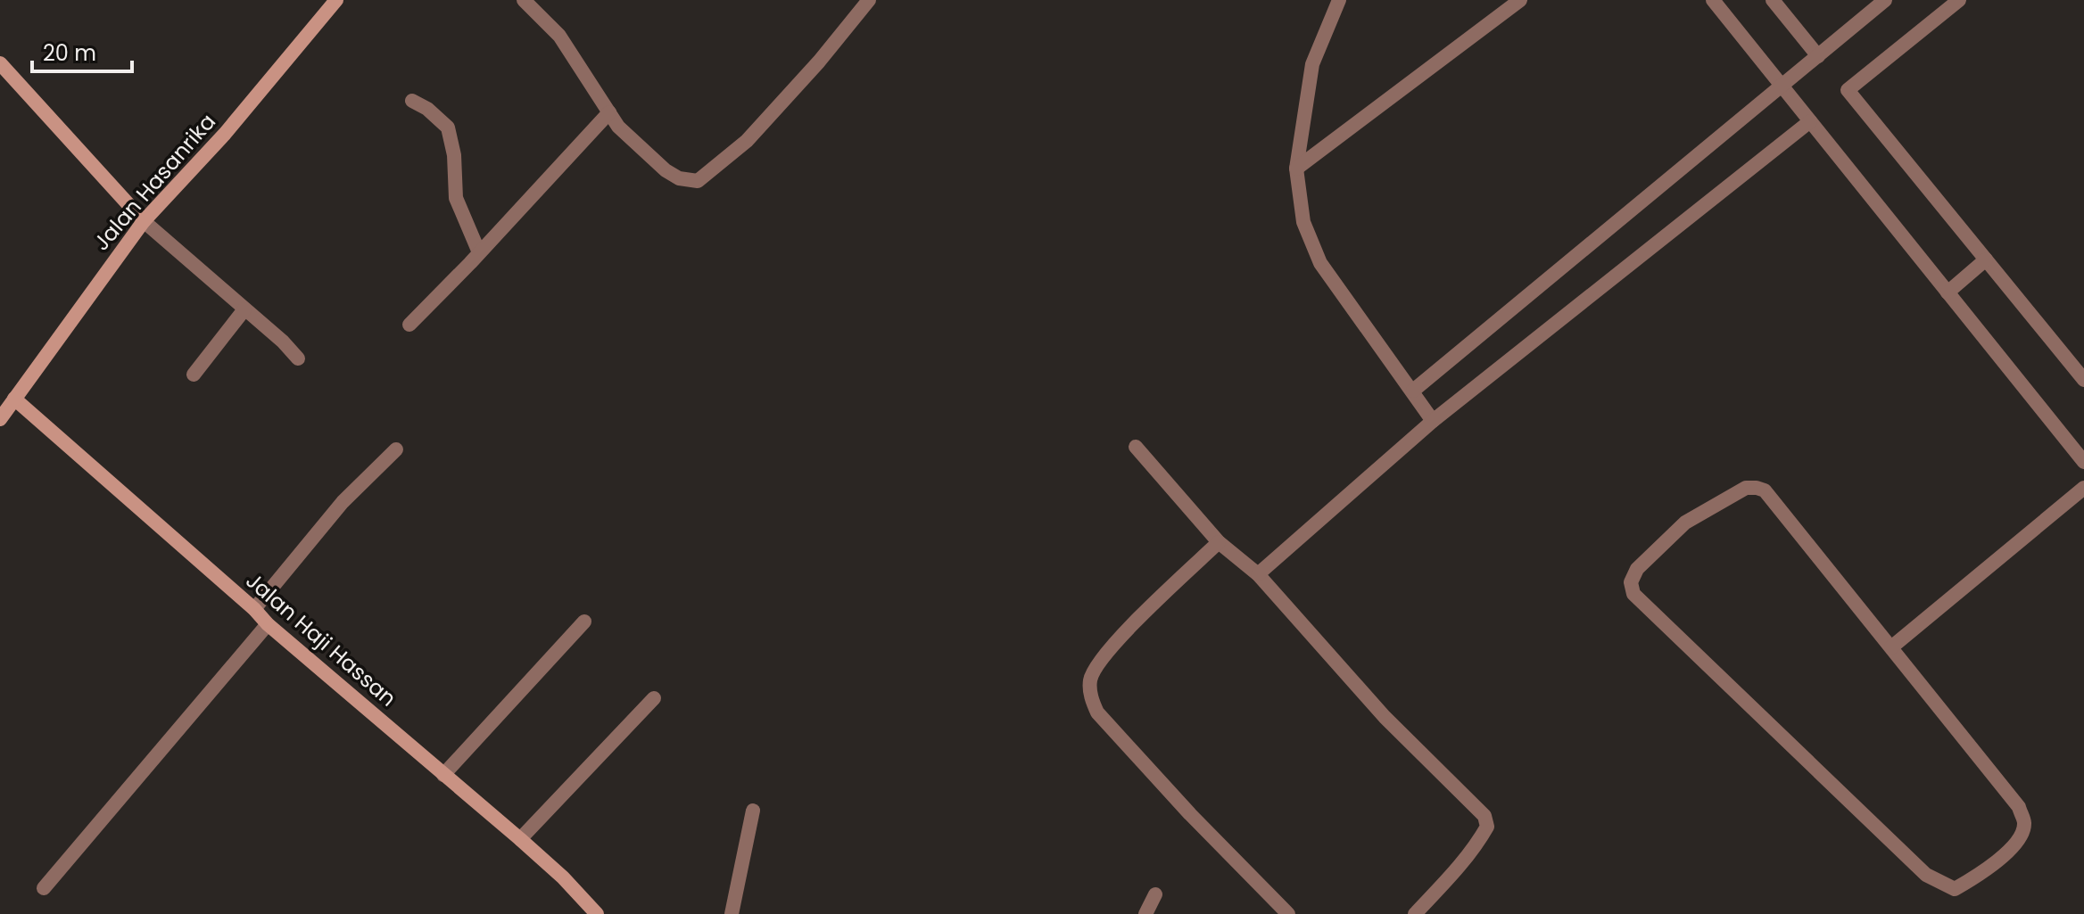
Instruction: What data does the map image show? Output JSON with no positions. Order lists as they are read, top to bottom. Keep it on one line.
{"streets":{"street":["Jalan Hasanrika","Jalan Haji Hassan"]},"crossings":[["Jalan Hasanrika","Jalan Haji Hassan"]],"scale_bar":"20 m"}
